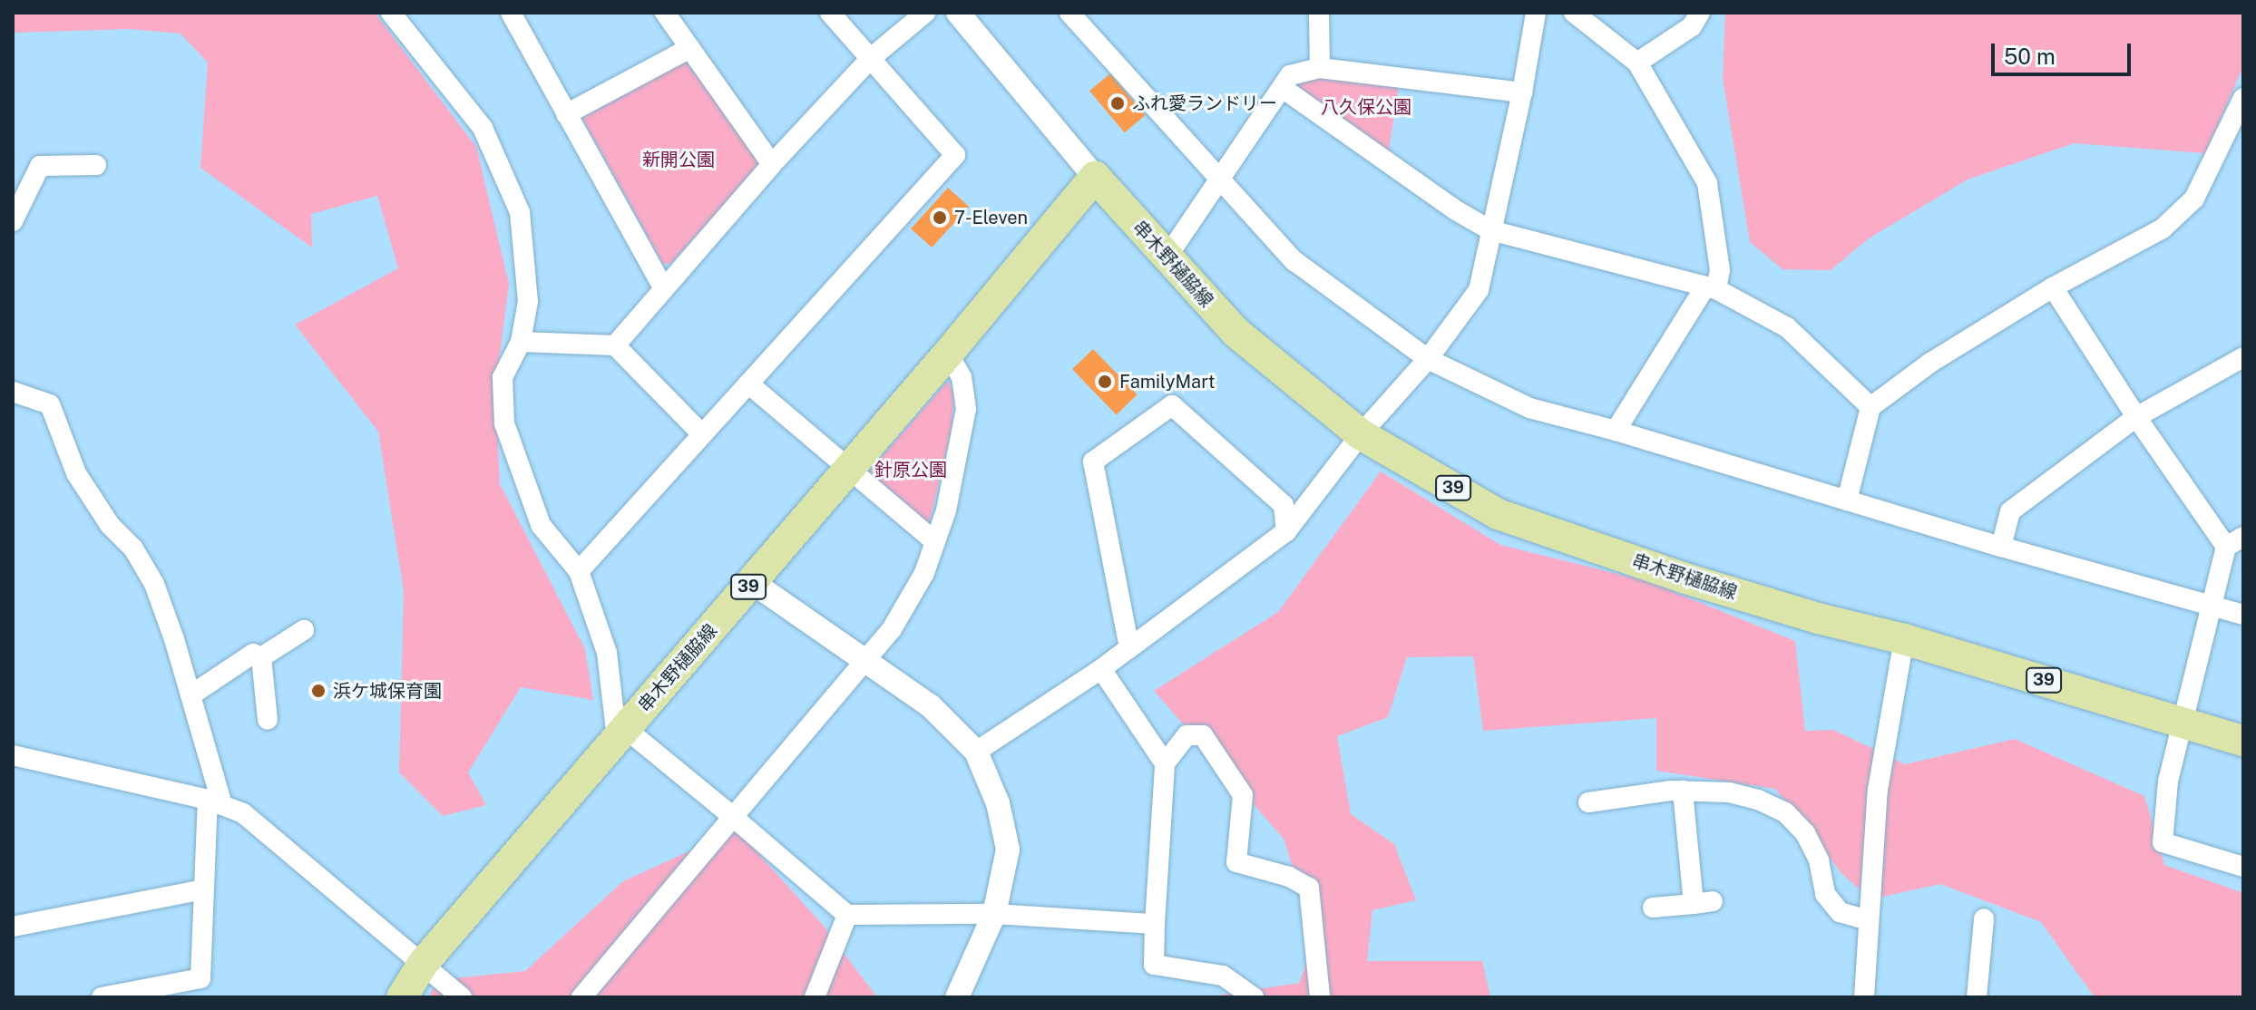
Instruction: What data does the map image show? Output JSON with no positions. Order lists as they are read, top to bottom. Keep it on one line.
{"streets":{"main road":["串木野樋脇線","39"]},"parks":["八久保公園","新開公園","針原公園"],"places":["ふれ愛ランドリー","7-Eleven","FamilyMart","浜ケ城保育園"],"scale_bar":"50 m"}
